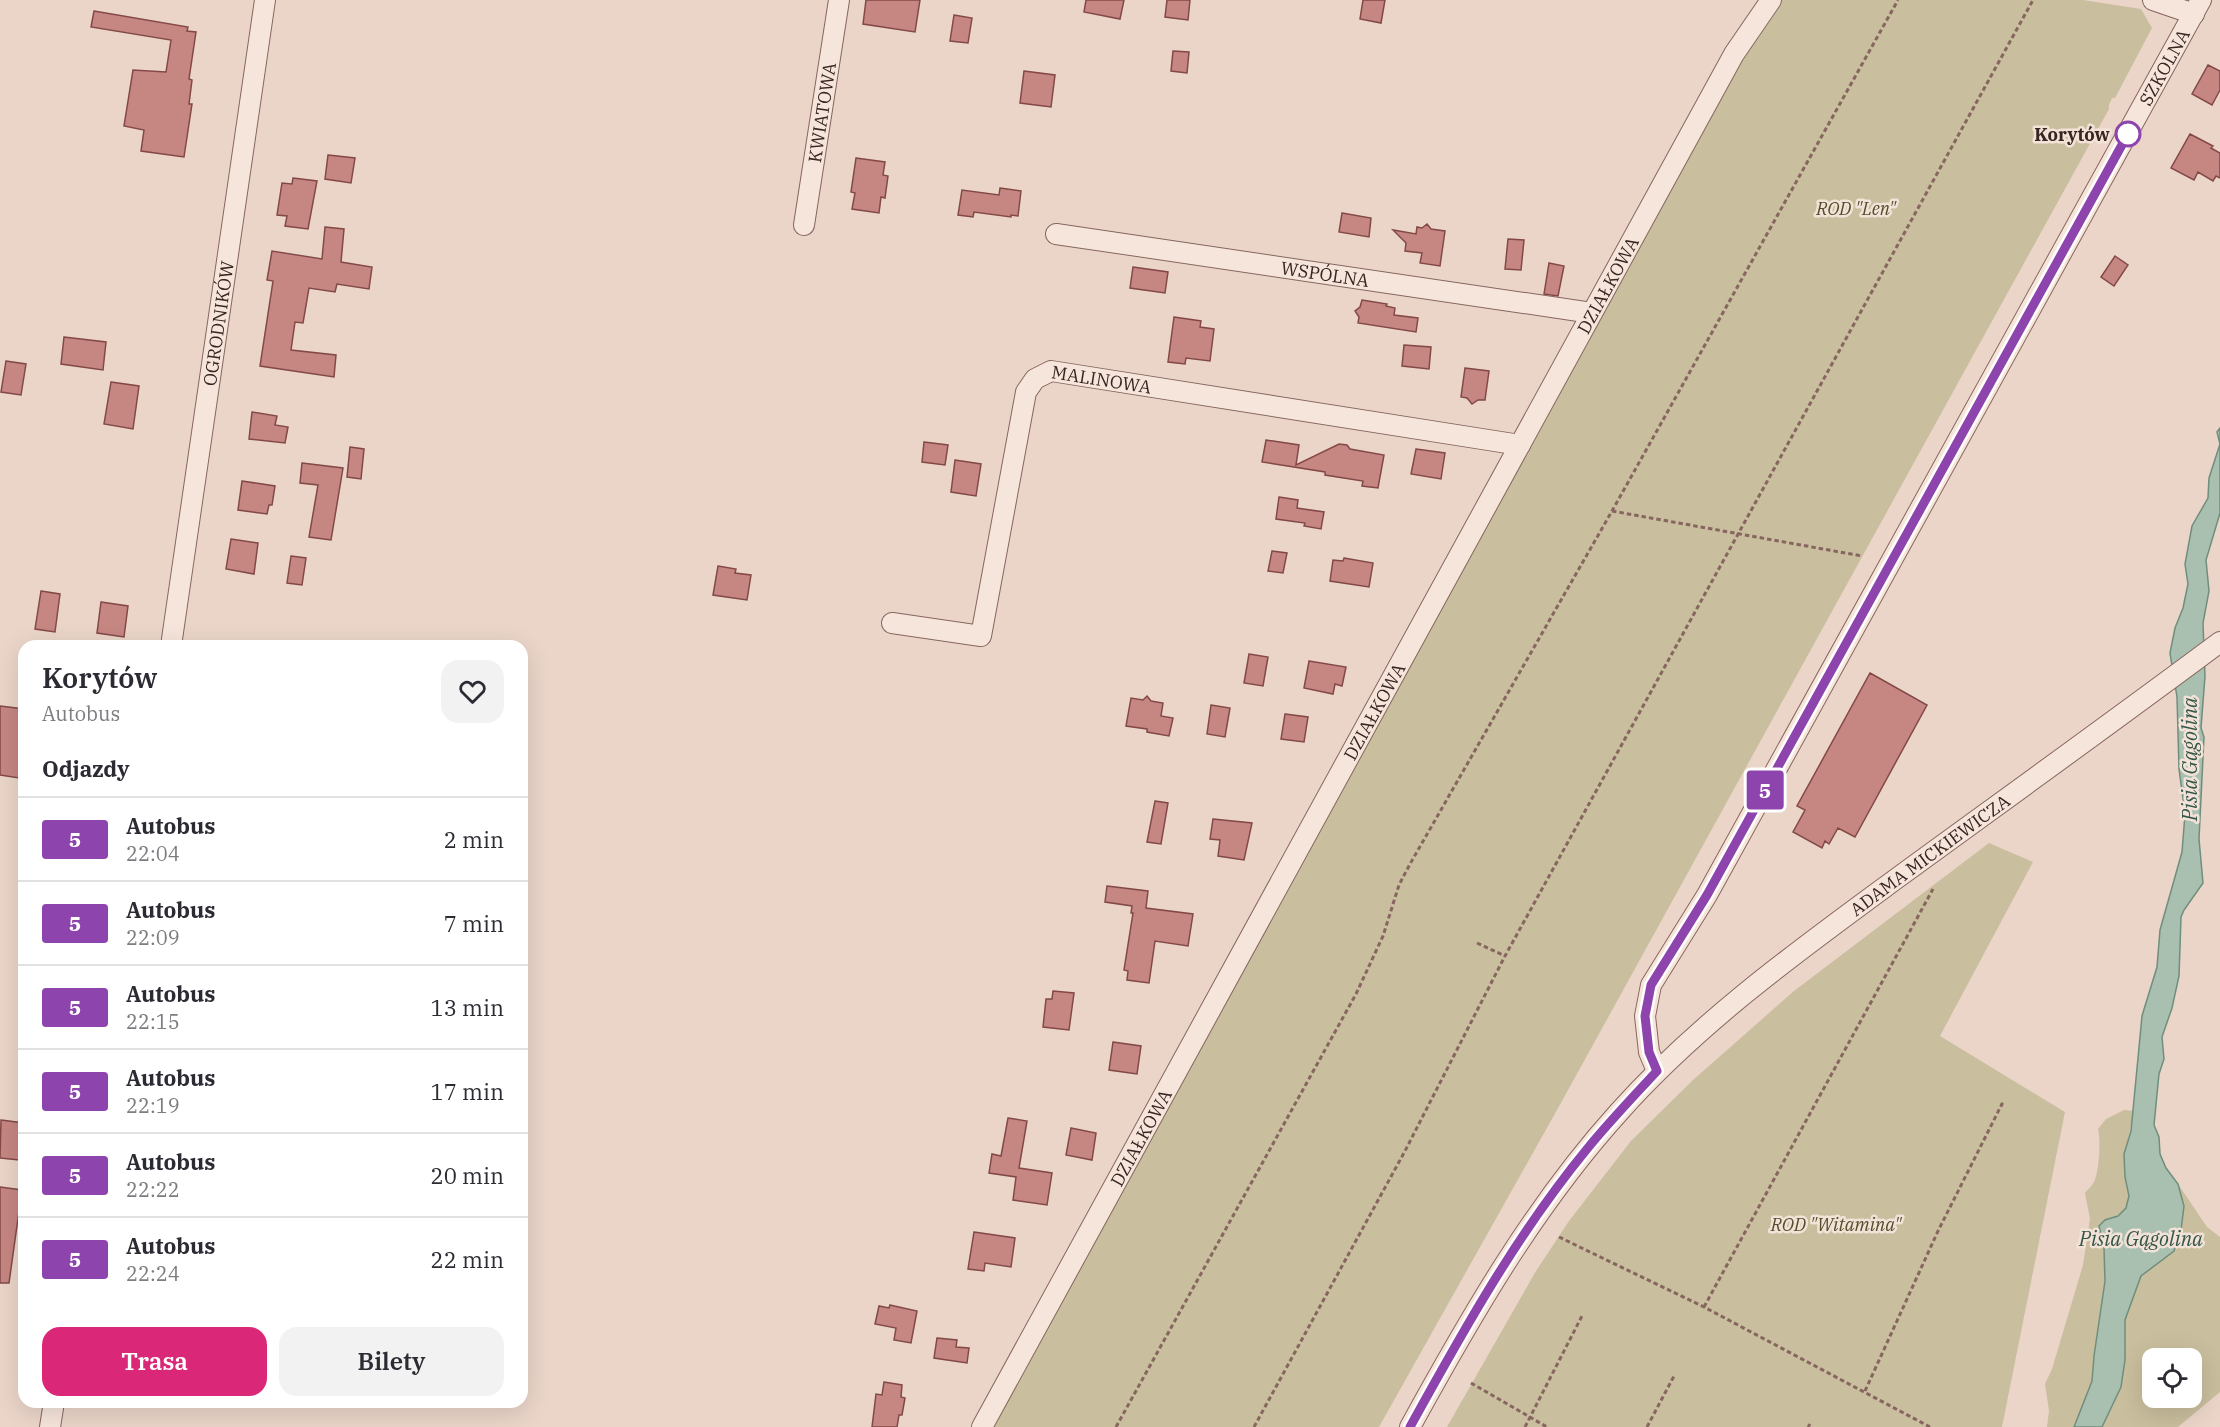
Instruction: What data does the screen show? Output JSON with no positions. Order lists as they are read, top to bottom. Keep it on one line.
{"streets":{"street":["SZKOLNA","KWIATOWA","WSPÓLNA","DZIAŁKOWA","OGRODNIKÓW","MALINOWA","ADAMA MICKIEWICZA"]},"crossings":[["SZKOLNA","ADAMA MICKIEWICZA"],["WSPÓLNA","DZIAŁKOWA"],["DZIAŁKOWA","MALINOWA"]],"water":["Pisia Gągolina"],"parks":["ROD \"Len\"","ROD \"Witamina\""],"places":["Korytów"],"lines":["bus line 5"],"page":{"on_map":"5","heading":[["Korytów","Autobus"],"Odjazdy"],"list":[{"mark":"5","name":"Autobus","note":"22:04","value":"2 min"},{"mark":"5","name":"Autobus","note":"22:09","value":"7 min"},{"mark":"5","name":"Autobus","note":"22:15","value":"13 min"},{"mark":"5","name":"Autobus","note":"22:19","value":"17 min"},{"mark":"5","name":"Autobus","note":"22:22","value":"20 min"},{"mark":"5","name":"Autobus","note":"22:24","value":"22 min"}],"buttons":["Trasa","Bilety"]}}
